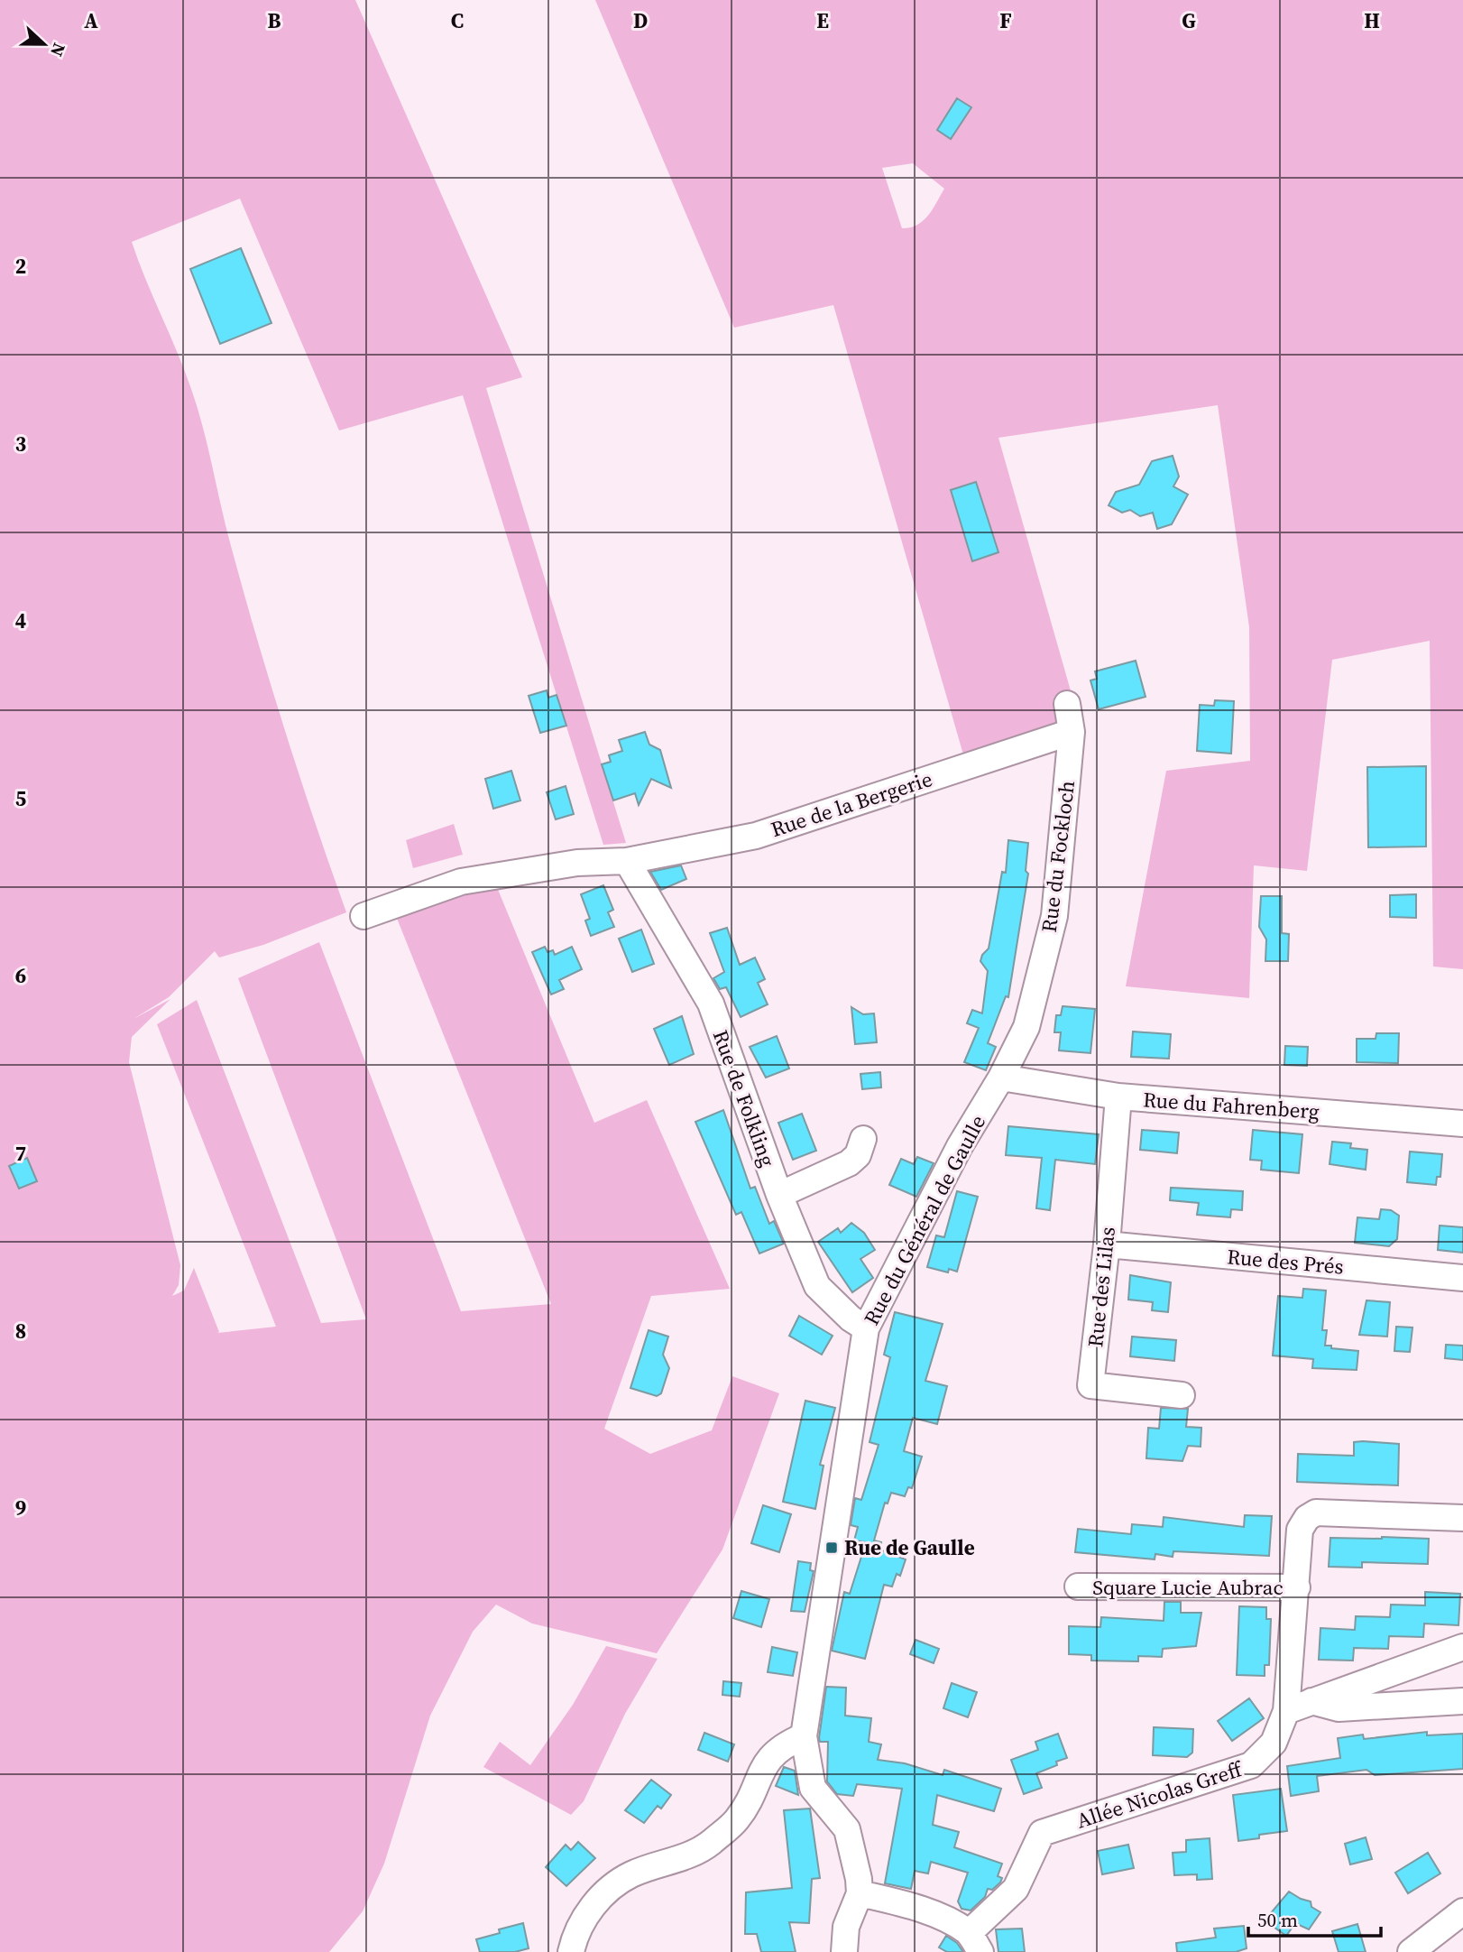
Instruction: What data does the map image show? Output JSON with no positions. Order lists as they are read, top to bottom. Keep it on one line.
{"streets":{"street":["Rue de la Bergerie","Rue du Fockloch","Rue de Folkling","Rue du Fahrenberg","Rue du Général de Gaulle","Rue des Prés","Rue des Lilas","Square Lucie Aubrac","Allée Nicolas Greff"]},"crossings":[["Rue de la Bergerie","Rue du Fockloch"],["Rue de la Bergerie","Rue de Folkling"],["Rue du Fockloch","Rue du Fahrenberg"],["Rue du Fockloch","Rue du Général de Gaulle"],["Rue de Folkling","Rue du Général de Gaulle"],["Rue du Fahrenberg","Rue du Général de Gaulle"],["Rue du Fahrenberg","Rue des Lilas"],["Rue des Prés","Rue des Lilas"],["Square Lucie Aubrac","Allée Nicolas Greff"]],"places":{"transit":["Rue de Gaulle"]},"scale_bar":"50 m","north":"right","grid":{"columns":["A","B","C","D","E","F","G","H"],"rows":["2","3","4","5","6","7","8","9"]}}
